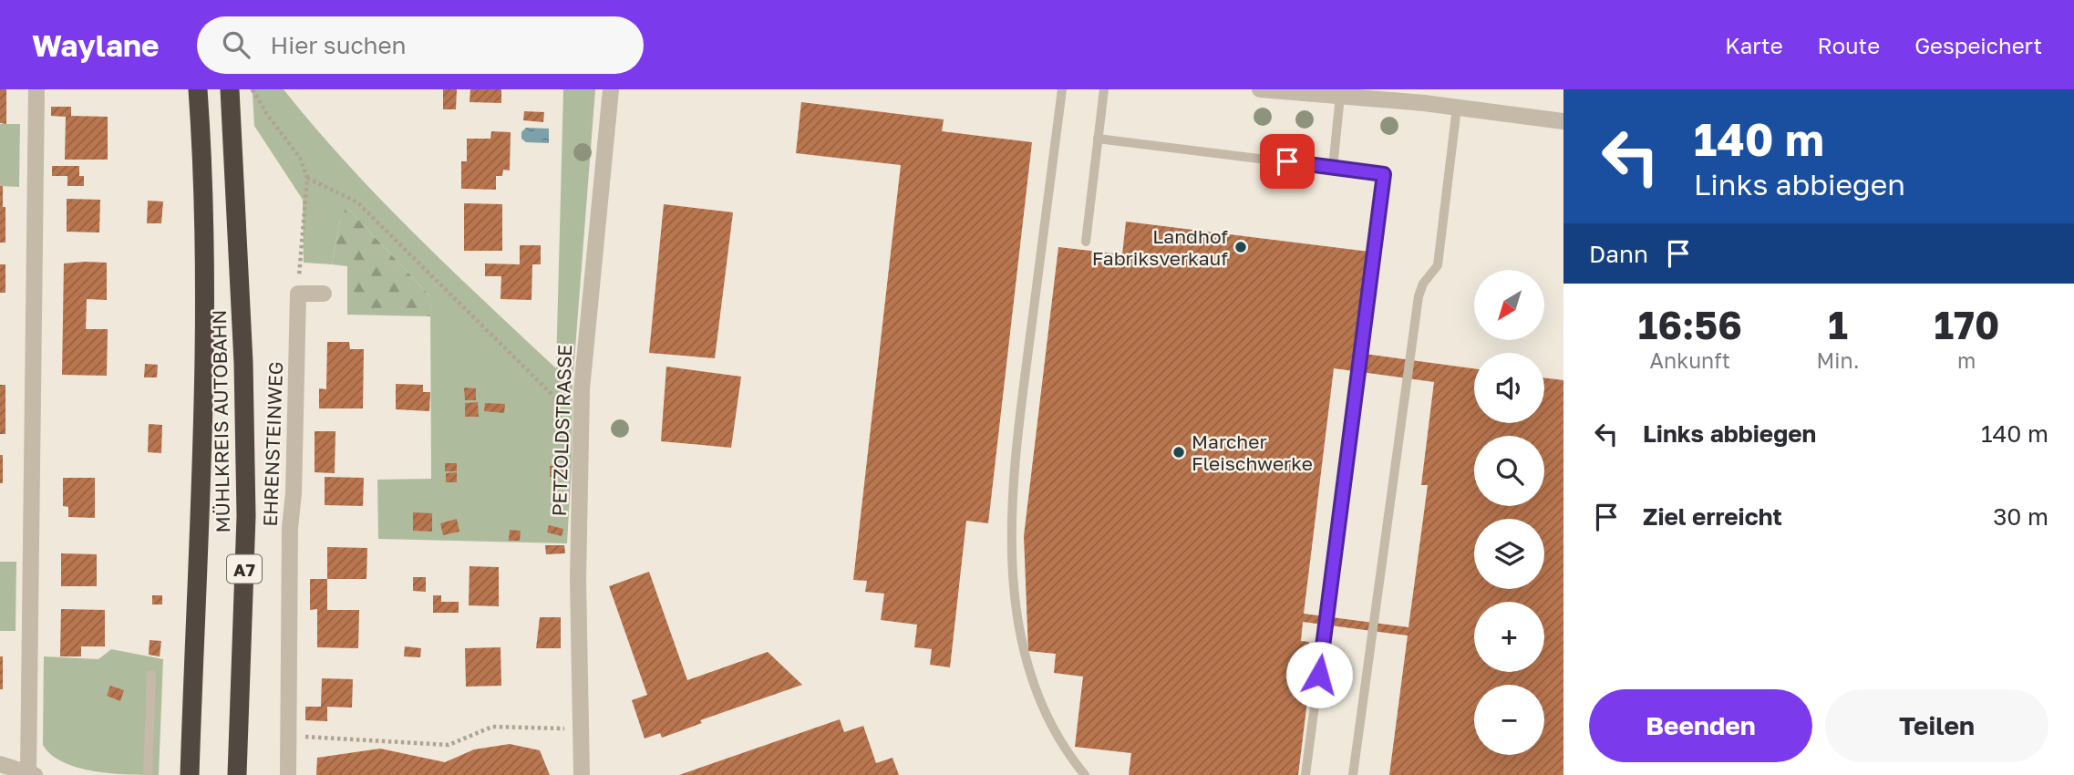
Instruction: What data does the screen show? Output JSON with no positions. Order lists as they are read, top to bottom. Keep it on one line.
{"streets":{"highway":["MÜHLKREIS AUTOBAHN","A7"],"street":["PETZOLDSTRASSE","EHRENSTEINWEG"]},"places":["Landhof Fabriksverkauf","Marcher Fleischwerke"],"north":"bottom left","page":{"header":"Waylane","search":"Hier suchen","nav":["Karte","Route","Gespeichert"],"turn":["140 m","Links abbiegen"],"then":"Dann","map_buttons":["+","−"],"eta":["16:56","Ankunft","1","Min.","170","m"],"list":[{"name":"Links abbiegen","value":"140 m"},{"name":"Ziel erreicht","value":"30 m"}],"buttons":["Beenden","Teilen"]}}
